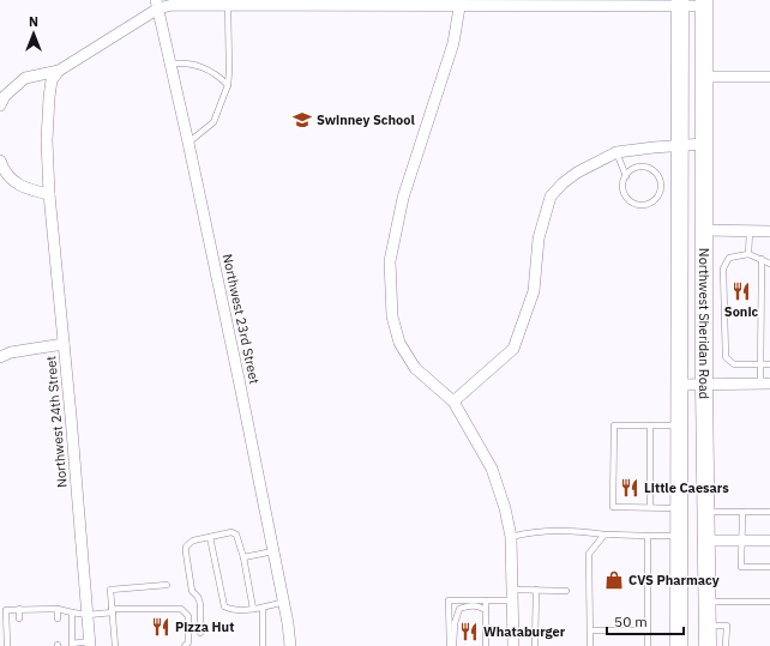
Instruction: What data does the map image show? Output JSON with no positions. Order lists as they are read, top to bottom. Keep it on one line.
{"streets":{"main road":["Northwest Sheridan Road"],"street":["Northwest 23rd Street","Northwest 24th Street"]},"places":{"school or university":["Swinney School"],"restaurant":["Sonic","Little Caesars","Pizza Hut","Whataburger"],"shop":["CVS Pharmacy"]},"scale_bar":"50 m","north":"top"}
